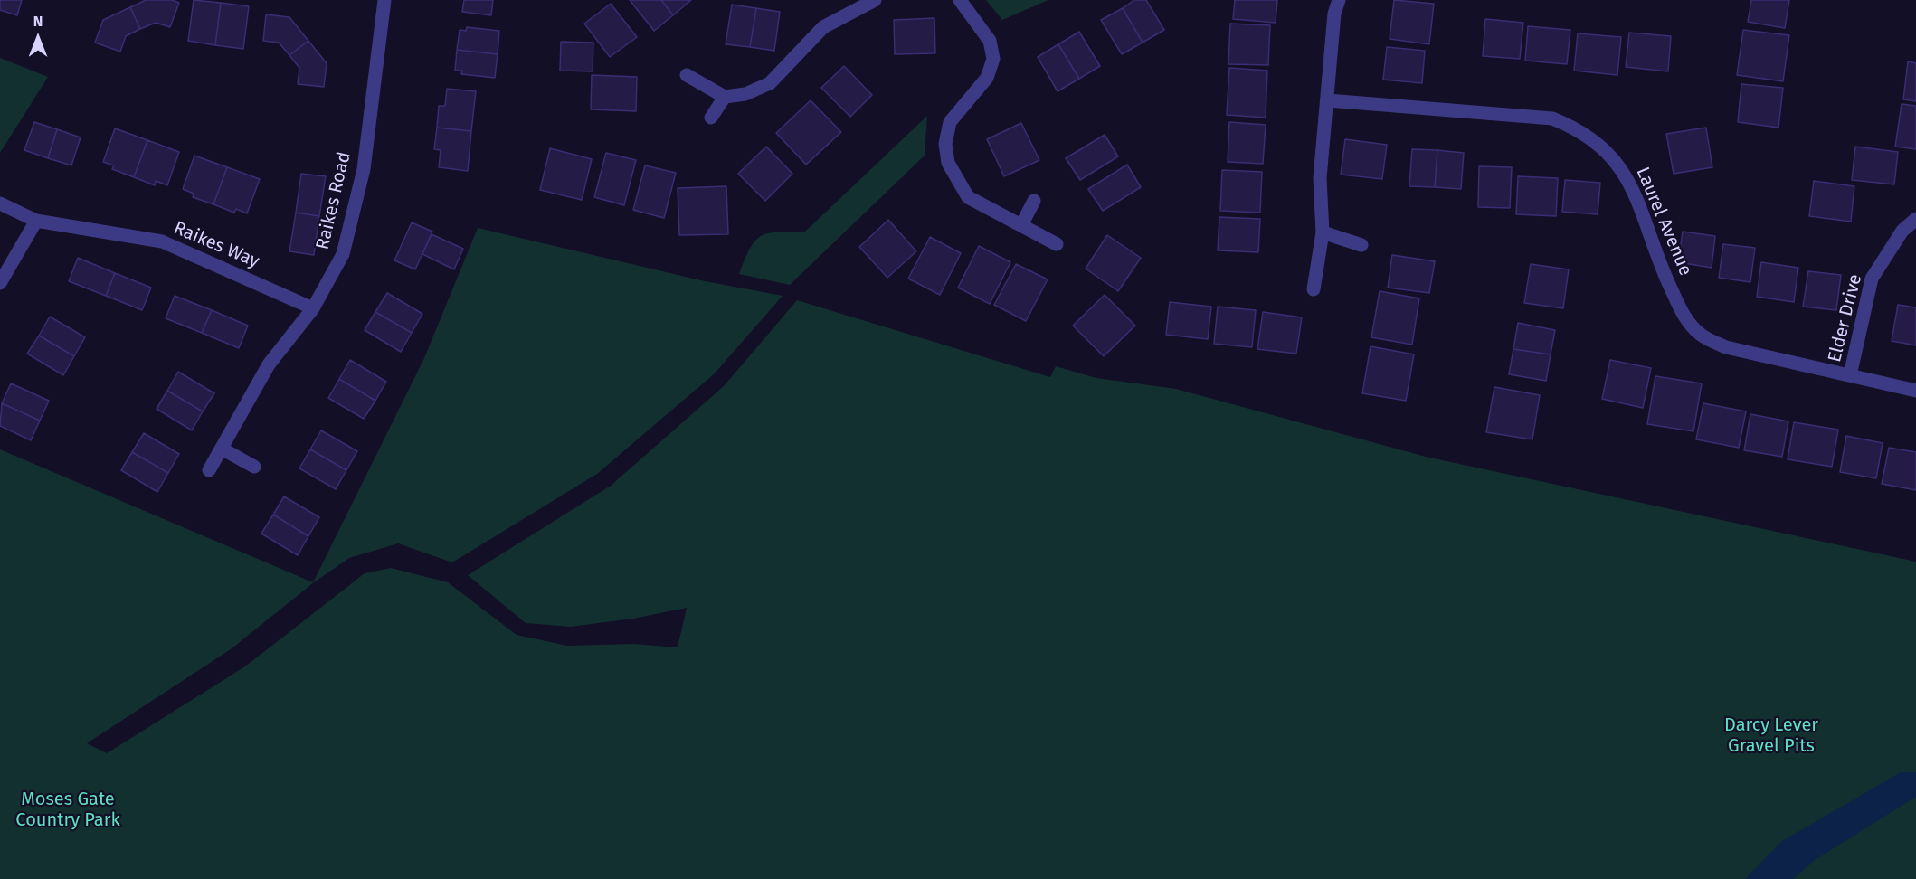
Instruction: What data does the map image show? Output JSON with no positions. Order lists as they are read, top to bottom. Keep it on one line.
{"streets":{"street":["Raikes Road","Laurel Avenue","Raikes Way","Elder Drive"]},"crossings":[["Raikes Road","Raikes Way"],["Laurel Avenue","Elder Drive"]],"parks":["Darcy Lever Gravel Pits","Moses Gate Country Park"],"north":"top"}
